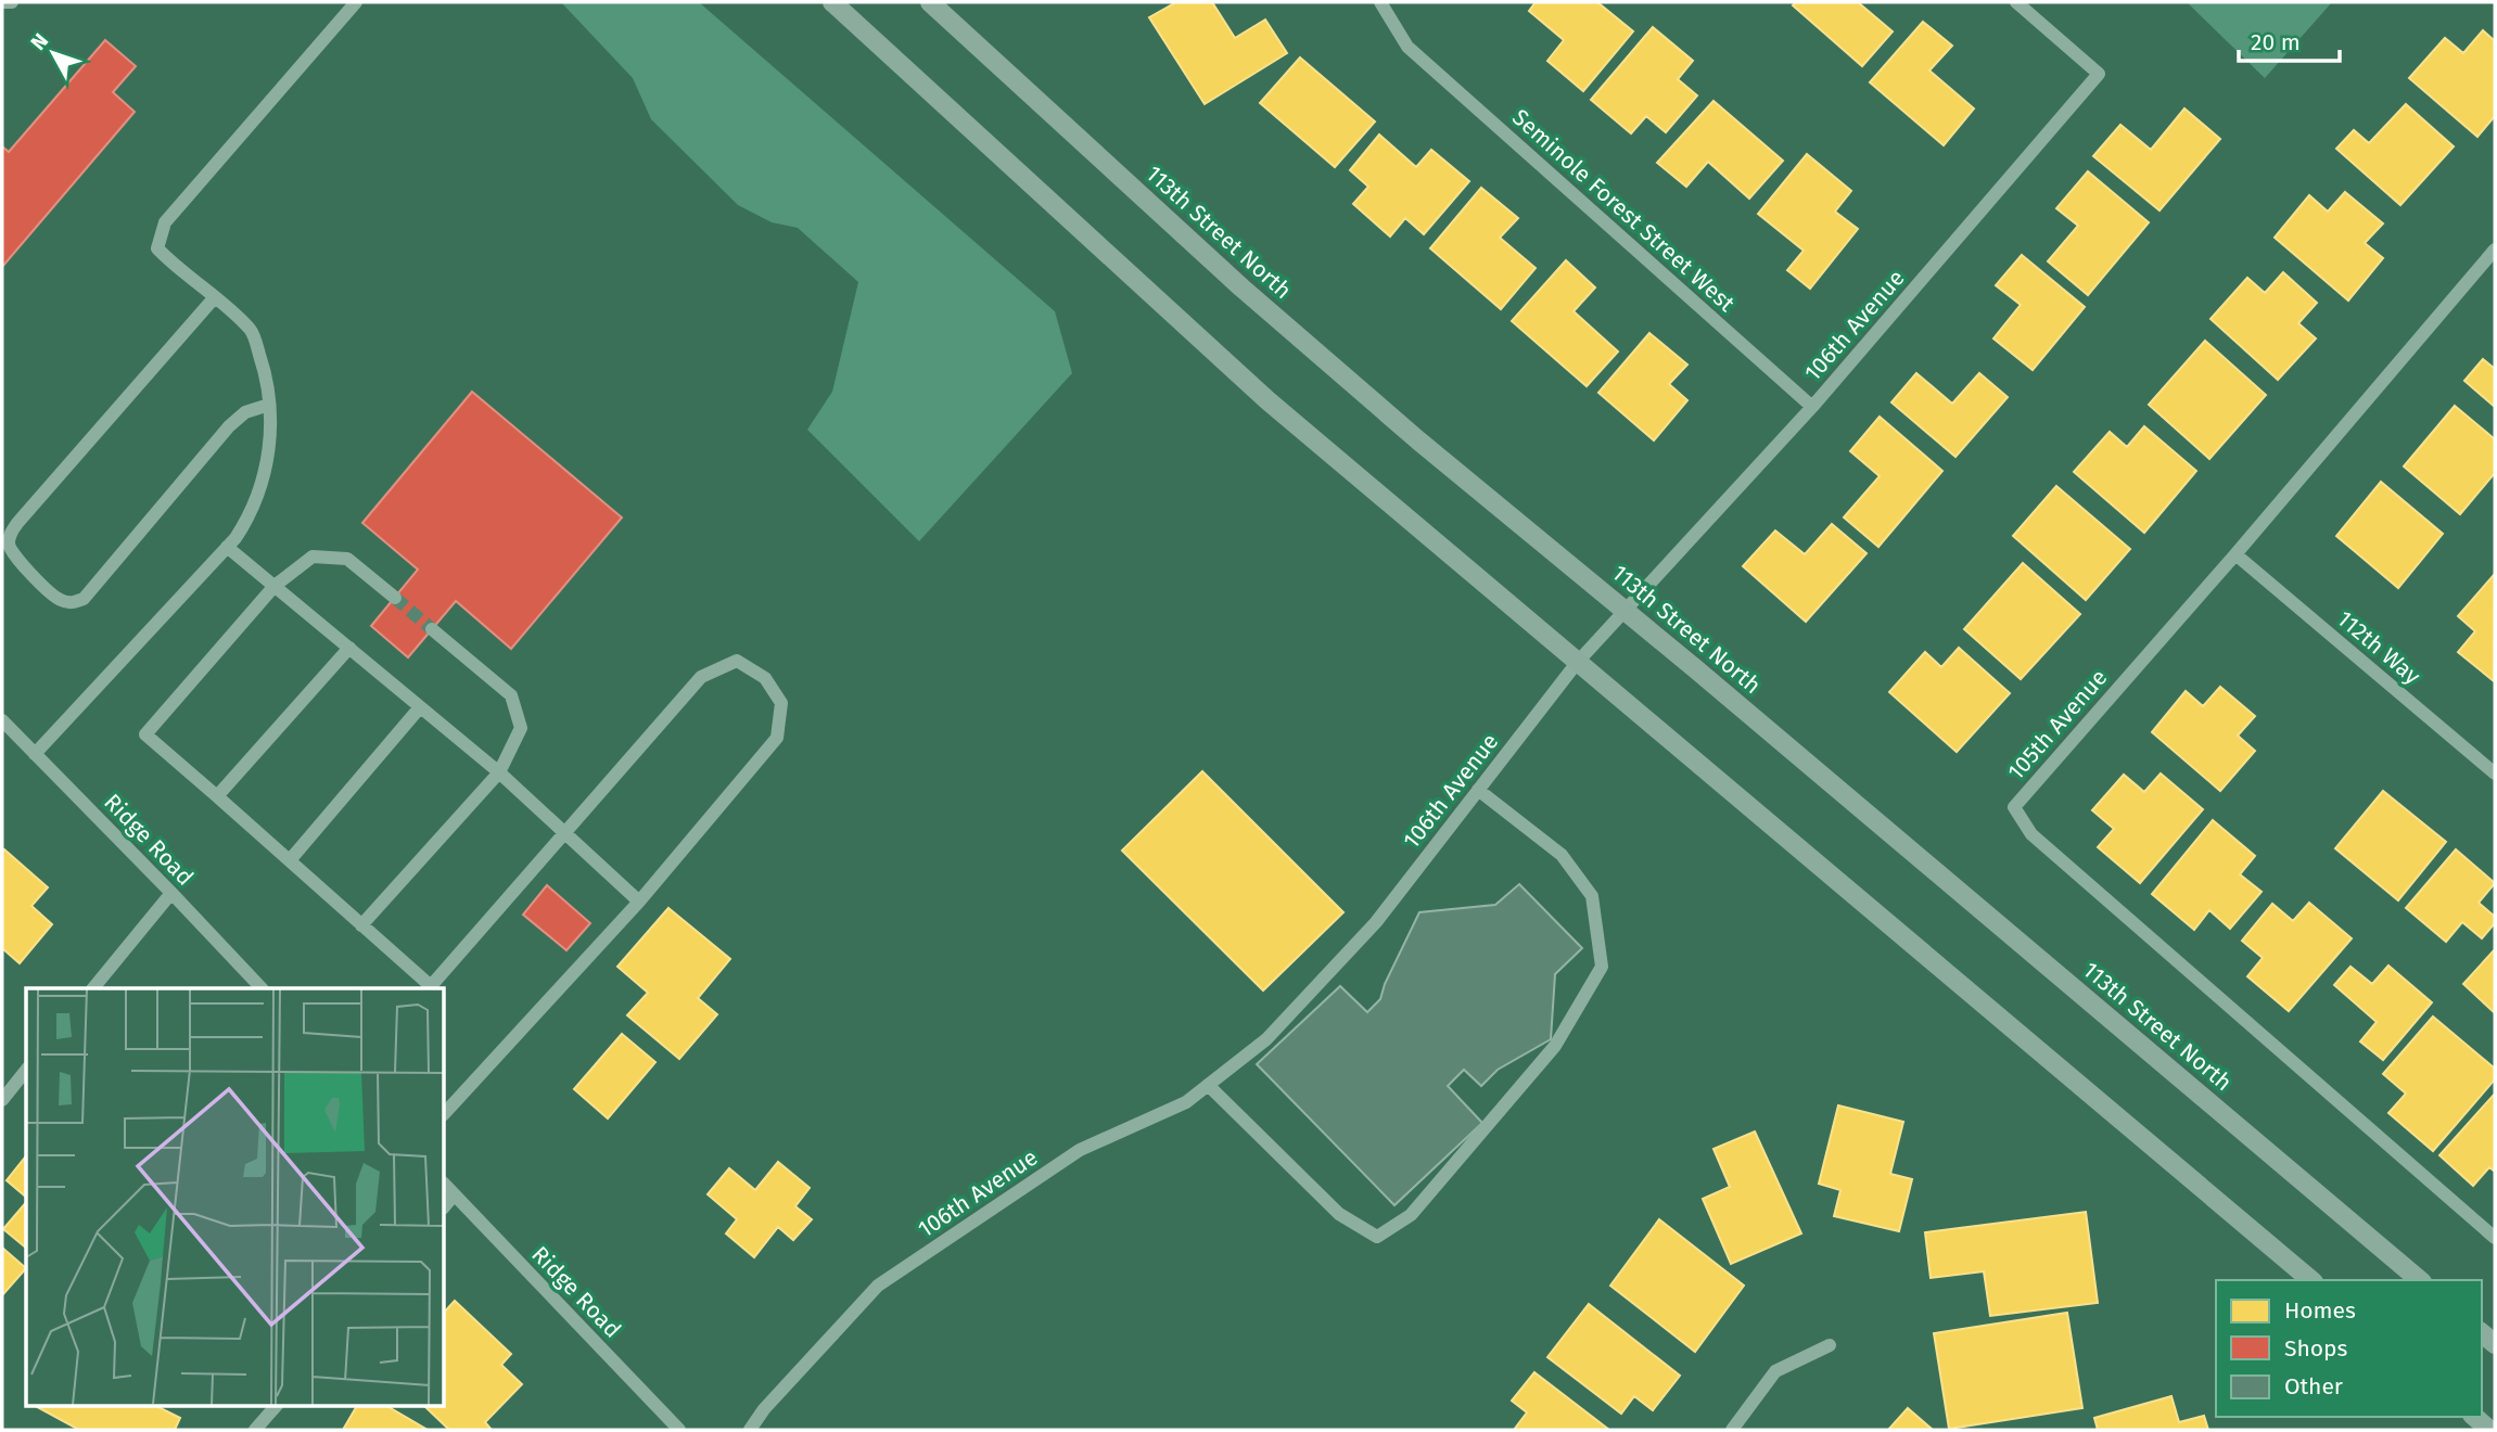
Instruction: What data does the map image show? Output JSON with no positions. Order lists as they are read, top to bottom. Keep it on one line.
{"streets":{"main road":["113th Street North"],"street":["Seminole Forest Street West","106th Avenue","112th Way","105th Avenue","Ridge Road"]},"crossings":[["Seminole Forest Street West","106th Avenue"],["113th Street North","106th Avenue"],["112th Way","105th Avenue"]],"legend":["Homes","Shops","Other"],"scale_bar":"20 m","north":"top left"}
